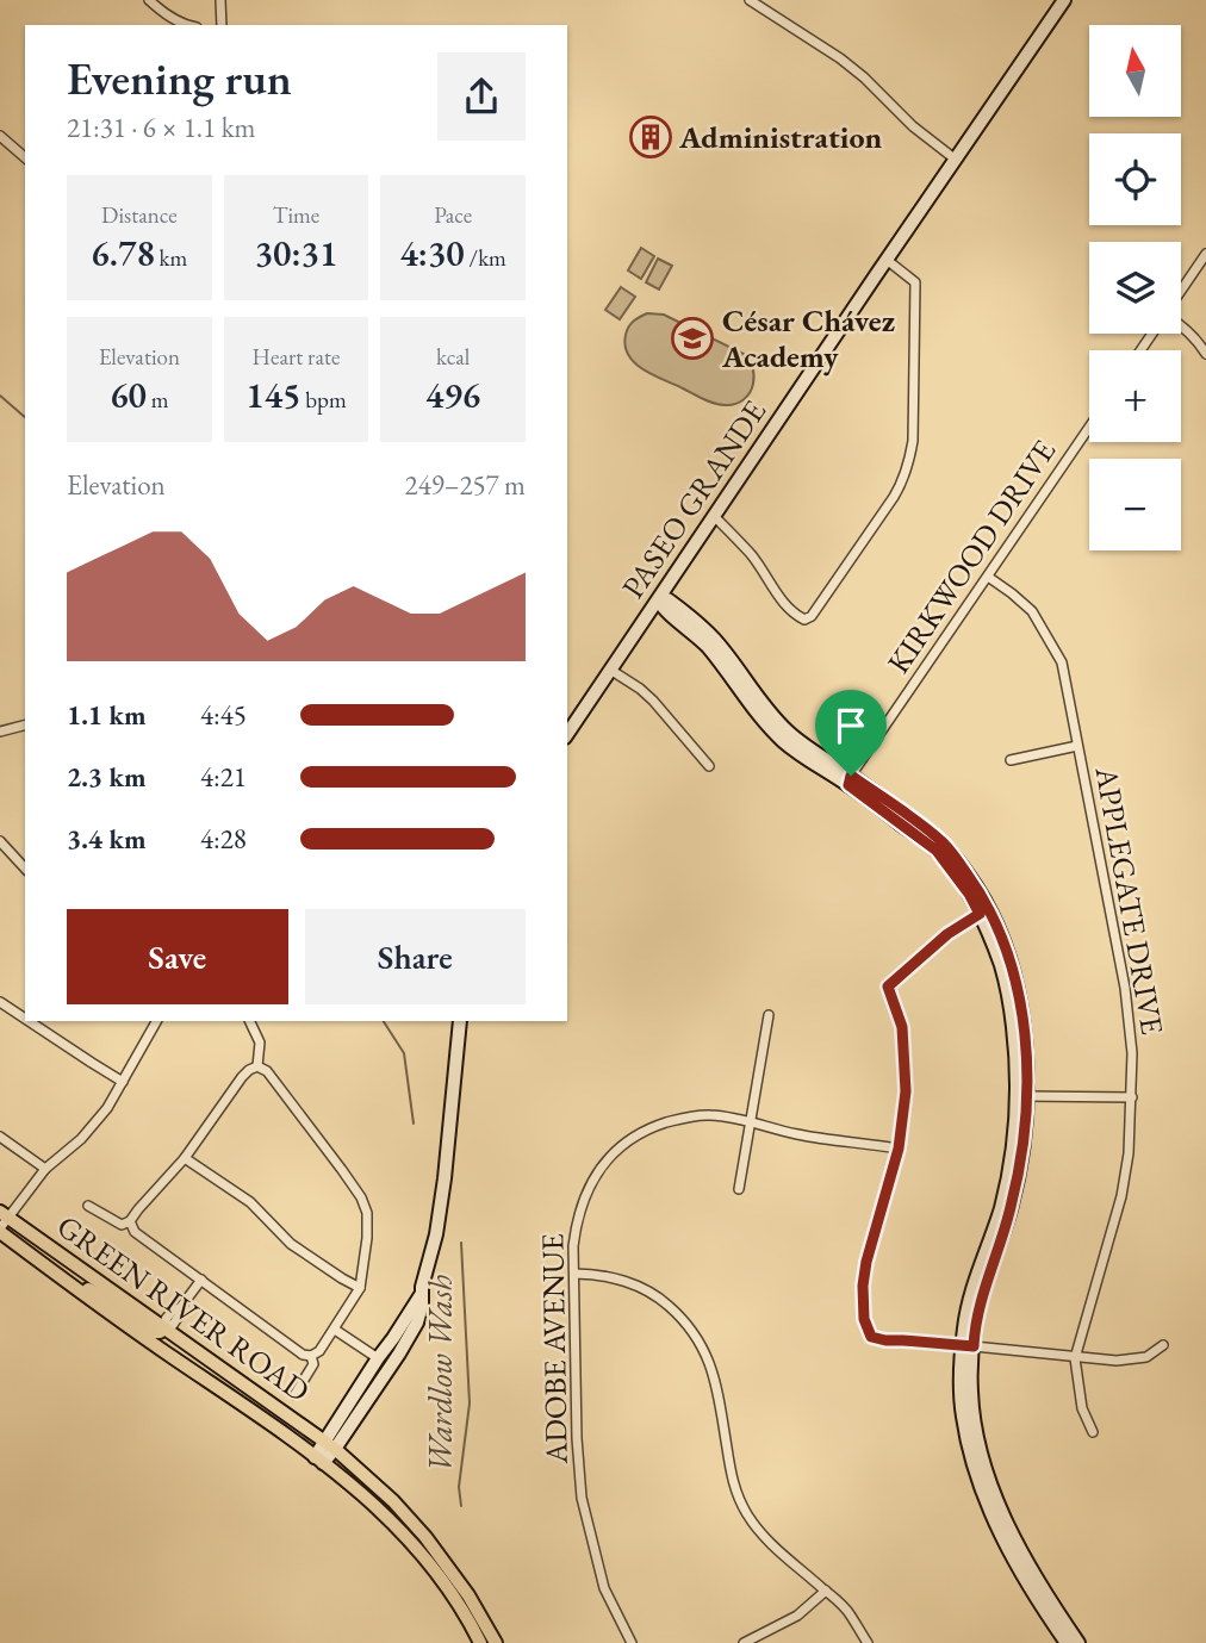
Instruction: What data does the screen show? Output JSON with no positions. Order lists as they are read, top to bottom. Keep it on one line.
{"streets":{"main road":["PASEO GRANDE","GREEN RIVER ROAD"],"street":["KIRKWOOD DRIVE","APPLEGATE DRIVE","ADOBE AVENUE"]},"crossings":[["KIRKWOOD DRIVE","APPLEGATE DRIVE"]],"water":["Wardlow Wash"],"places":{"building":["Administration"],"school or university":["César Chávez Academy"]},"north":"top","page":{"map_buttons":["+","−"],"heading":["Evening run","21:31 · 6 × 1.1 km"],"stats":[["Distance","6.78 km"],["Time","30:31"],["Pace","4:30 /km"],["Elevation","60 m"],["Heart rate","145 bpm"],["kcal","496"]],"chart":["Elevation","249–257 m"],"list":[{"name":"1.1 km","note":"4:45"},{"name":"2.3 km","note":"4:21"},{"name":"3.4 km","note":"4:28"}],"buttons":["Save","Share"]}}
